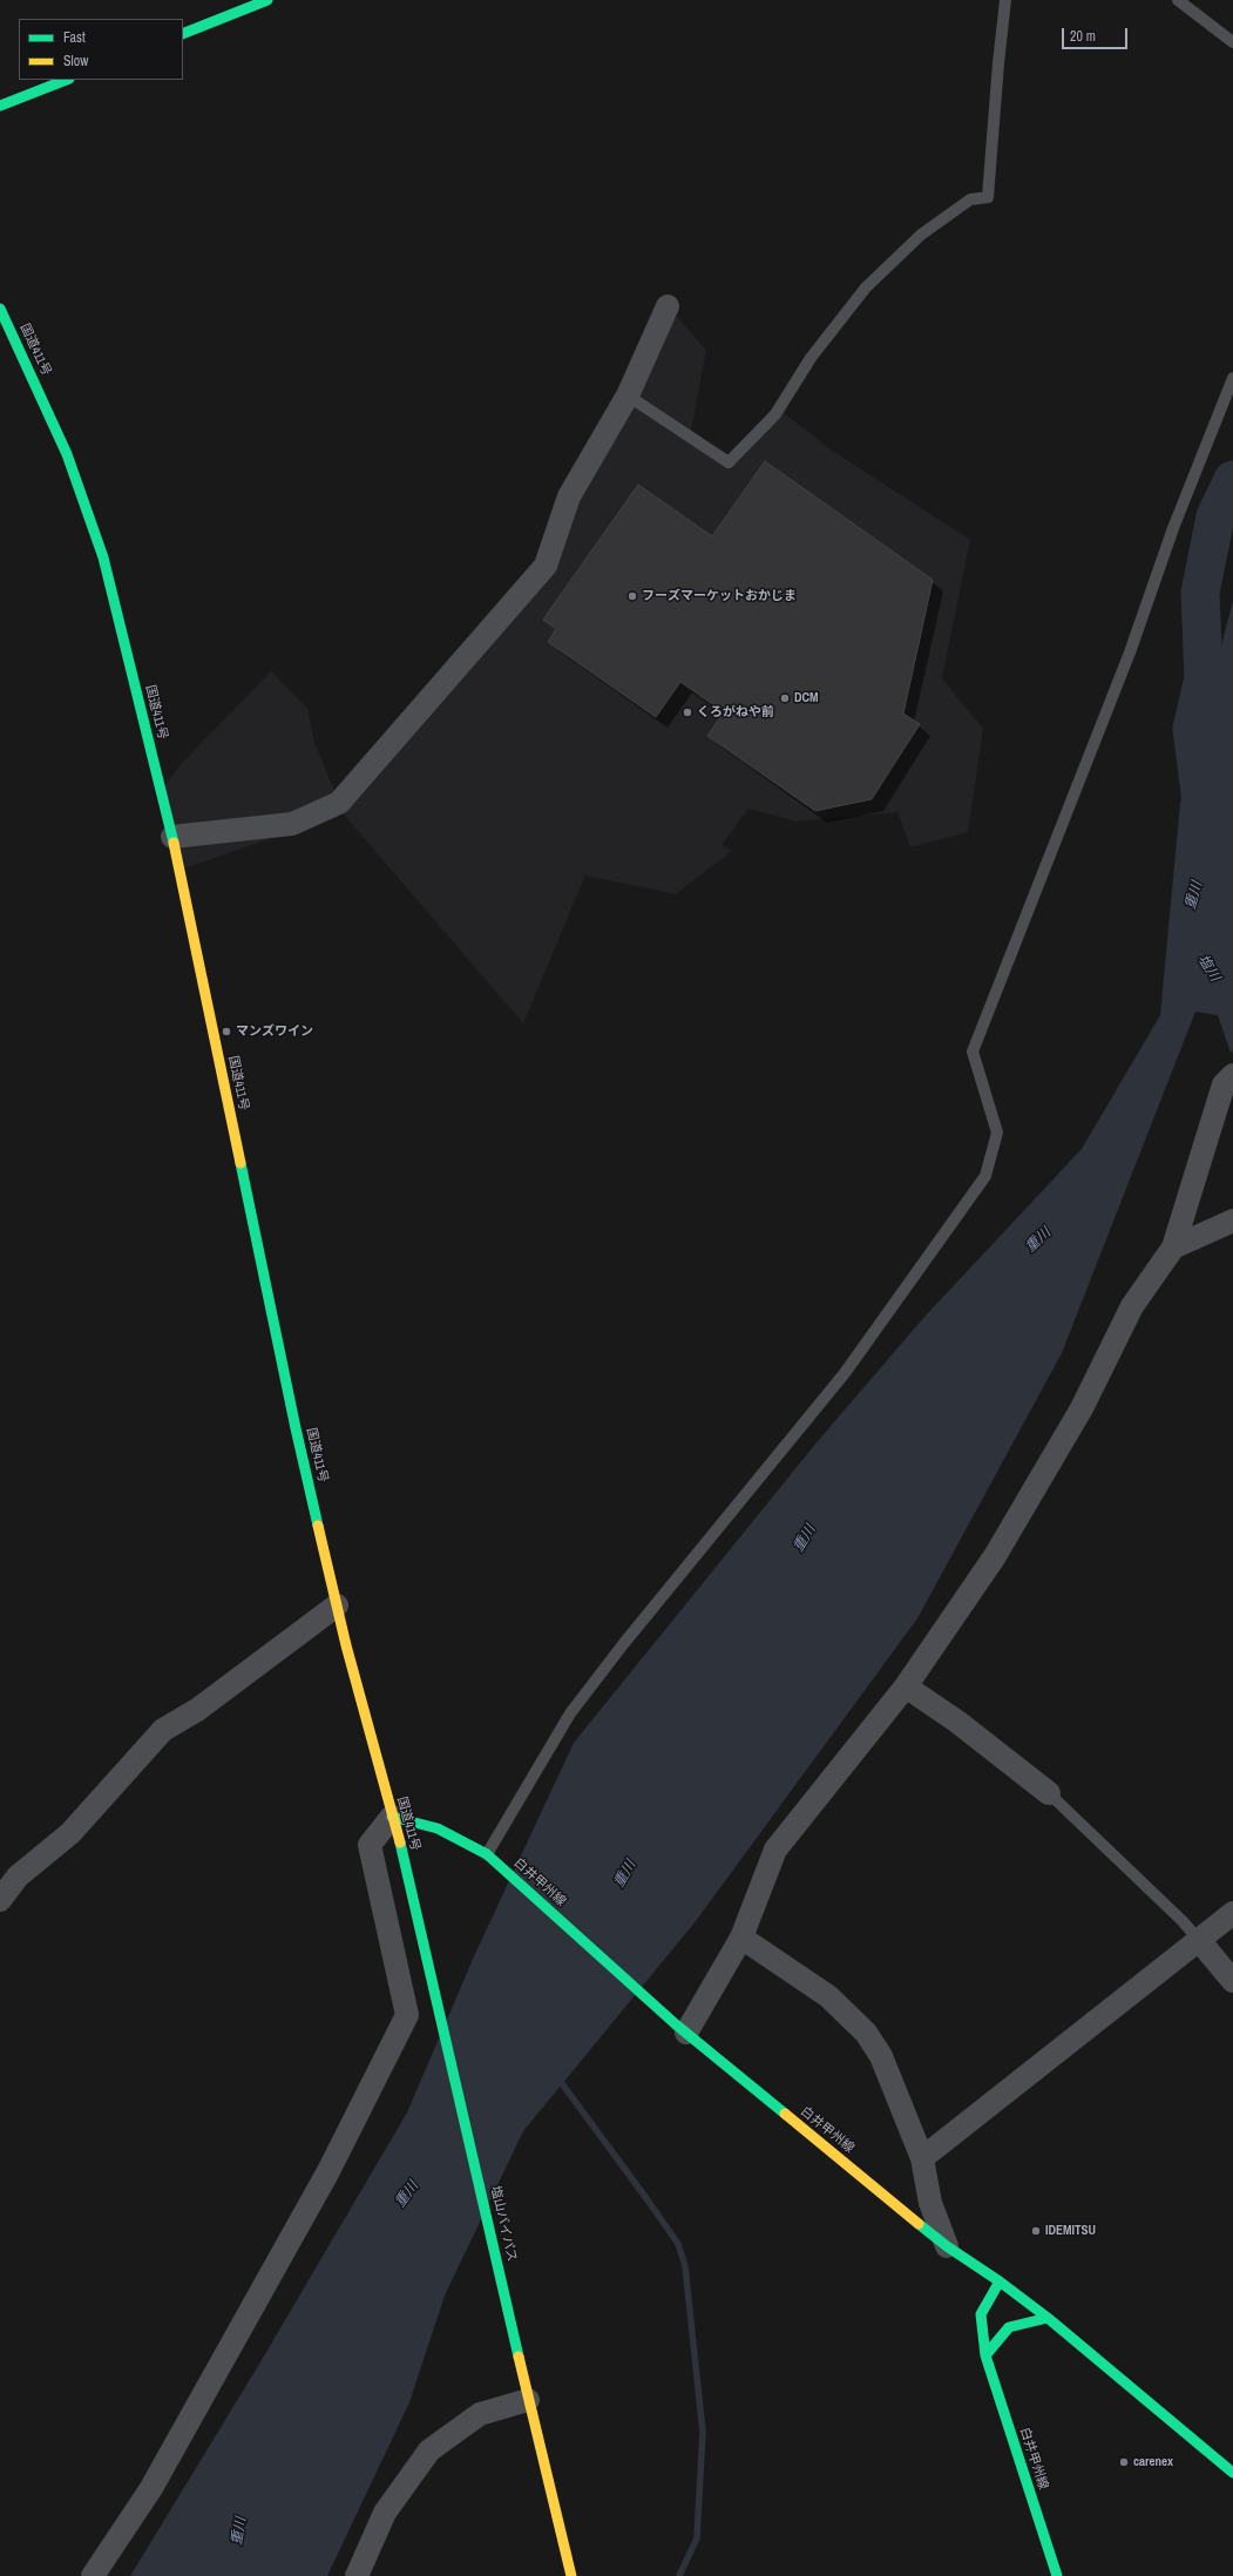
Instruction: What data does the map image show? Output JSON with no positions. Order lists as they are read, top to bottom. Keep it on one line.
{"streets":{"main road":["国道411号","白井甲州線","塩山バイパス"]},"crossings":[["国道411号","白井甲州線"],["国道411号","塩山バイパス"]],"water":["重川","塩川"],"places":["フーズマーケットおかじま","DCM","くろがねや前","マンズワイン","IDEMITSU","carenex"],"legend":["Fast","Slow"],"scale_bar":"20 m"}
